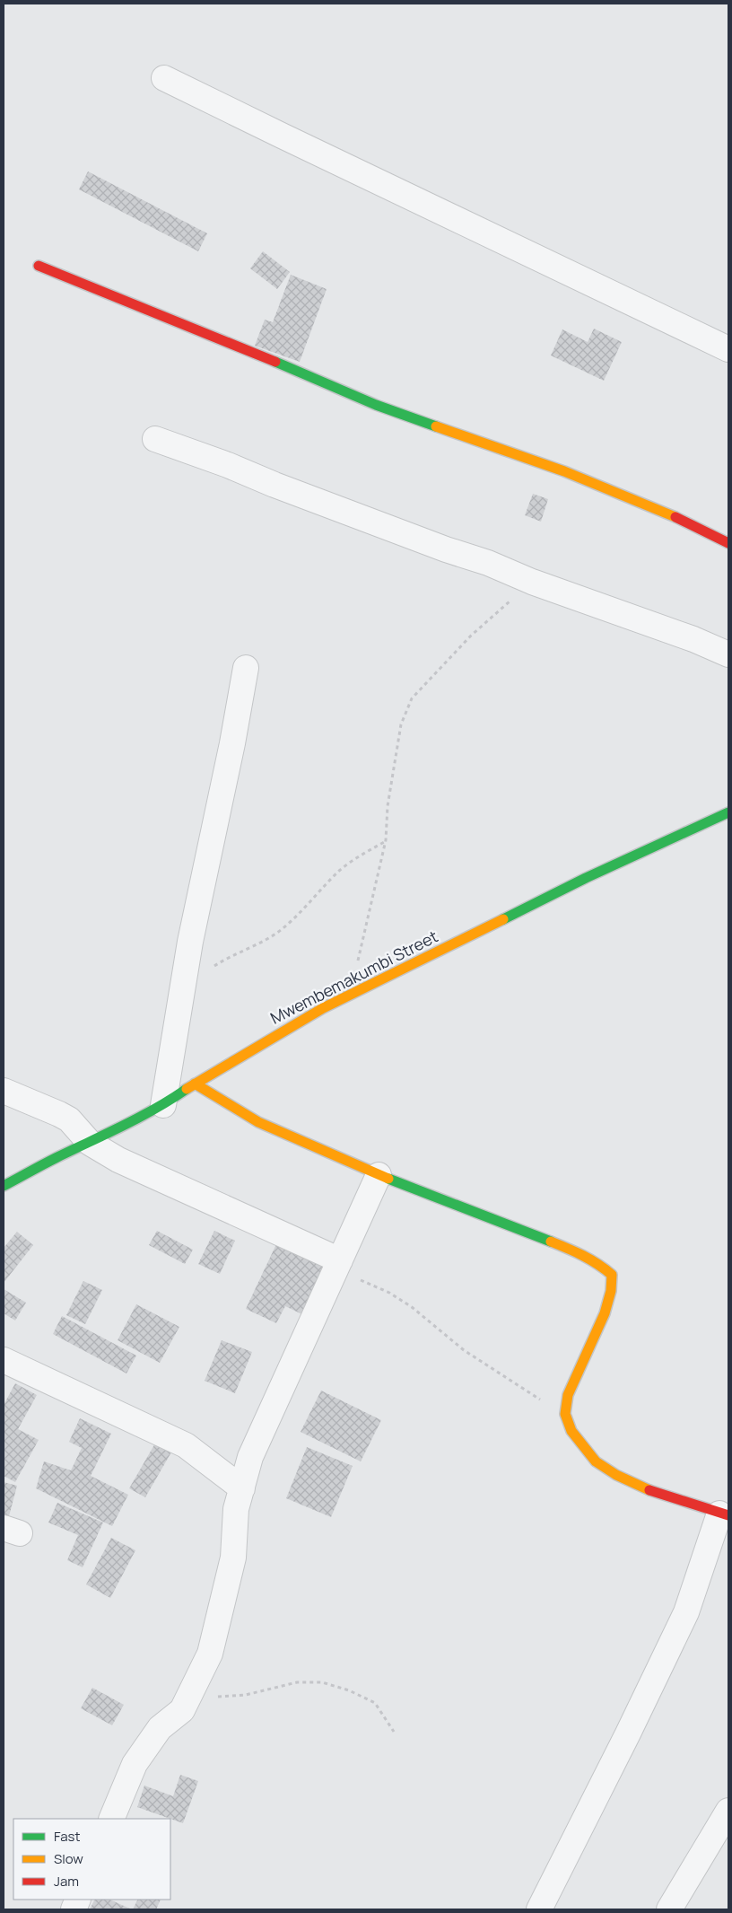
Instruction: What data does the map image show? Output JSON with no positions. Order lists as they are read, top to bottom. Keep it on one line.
{"streets":{"street":["Mwembemakumbi Street"]},"legend":["Fast","Slow","Jam"]}
